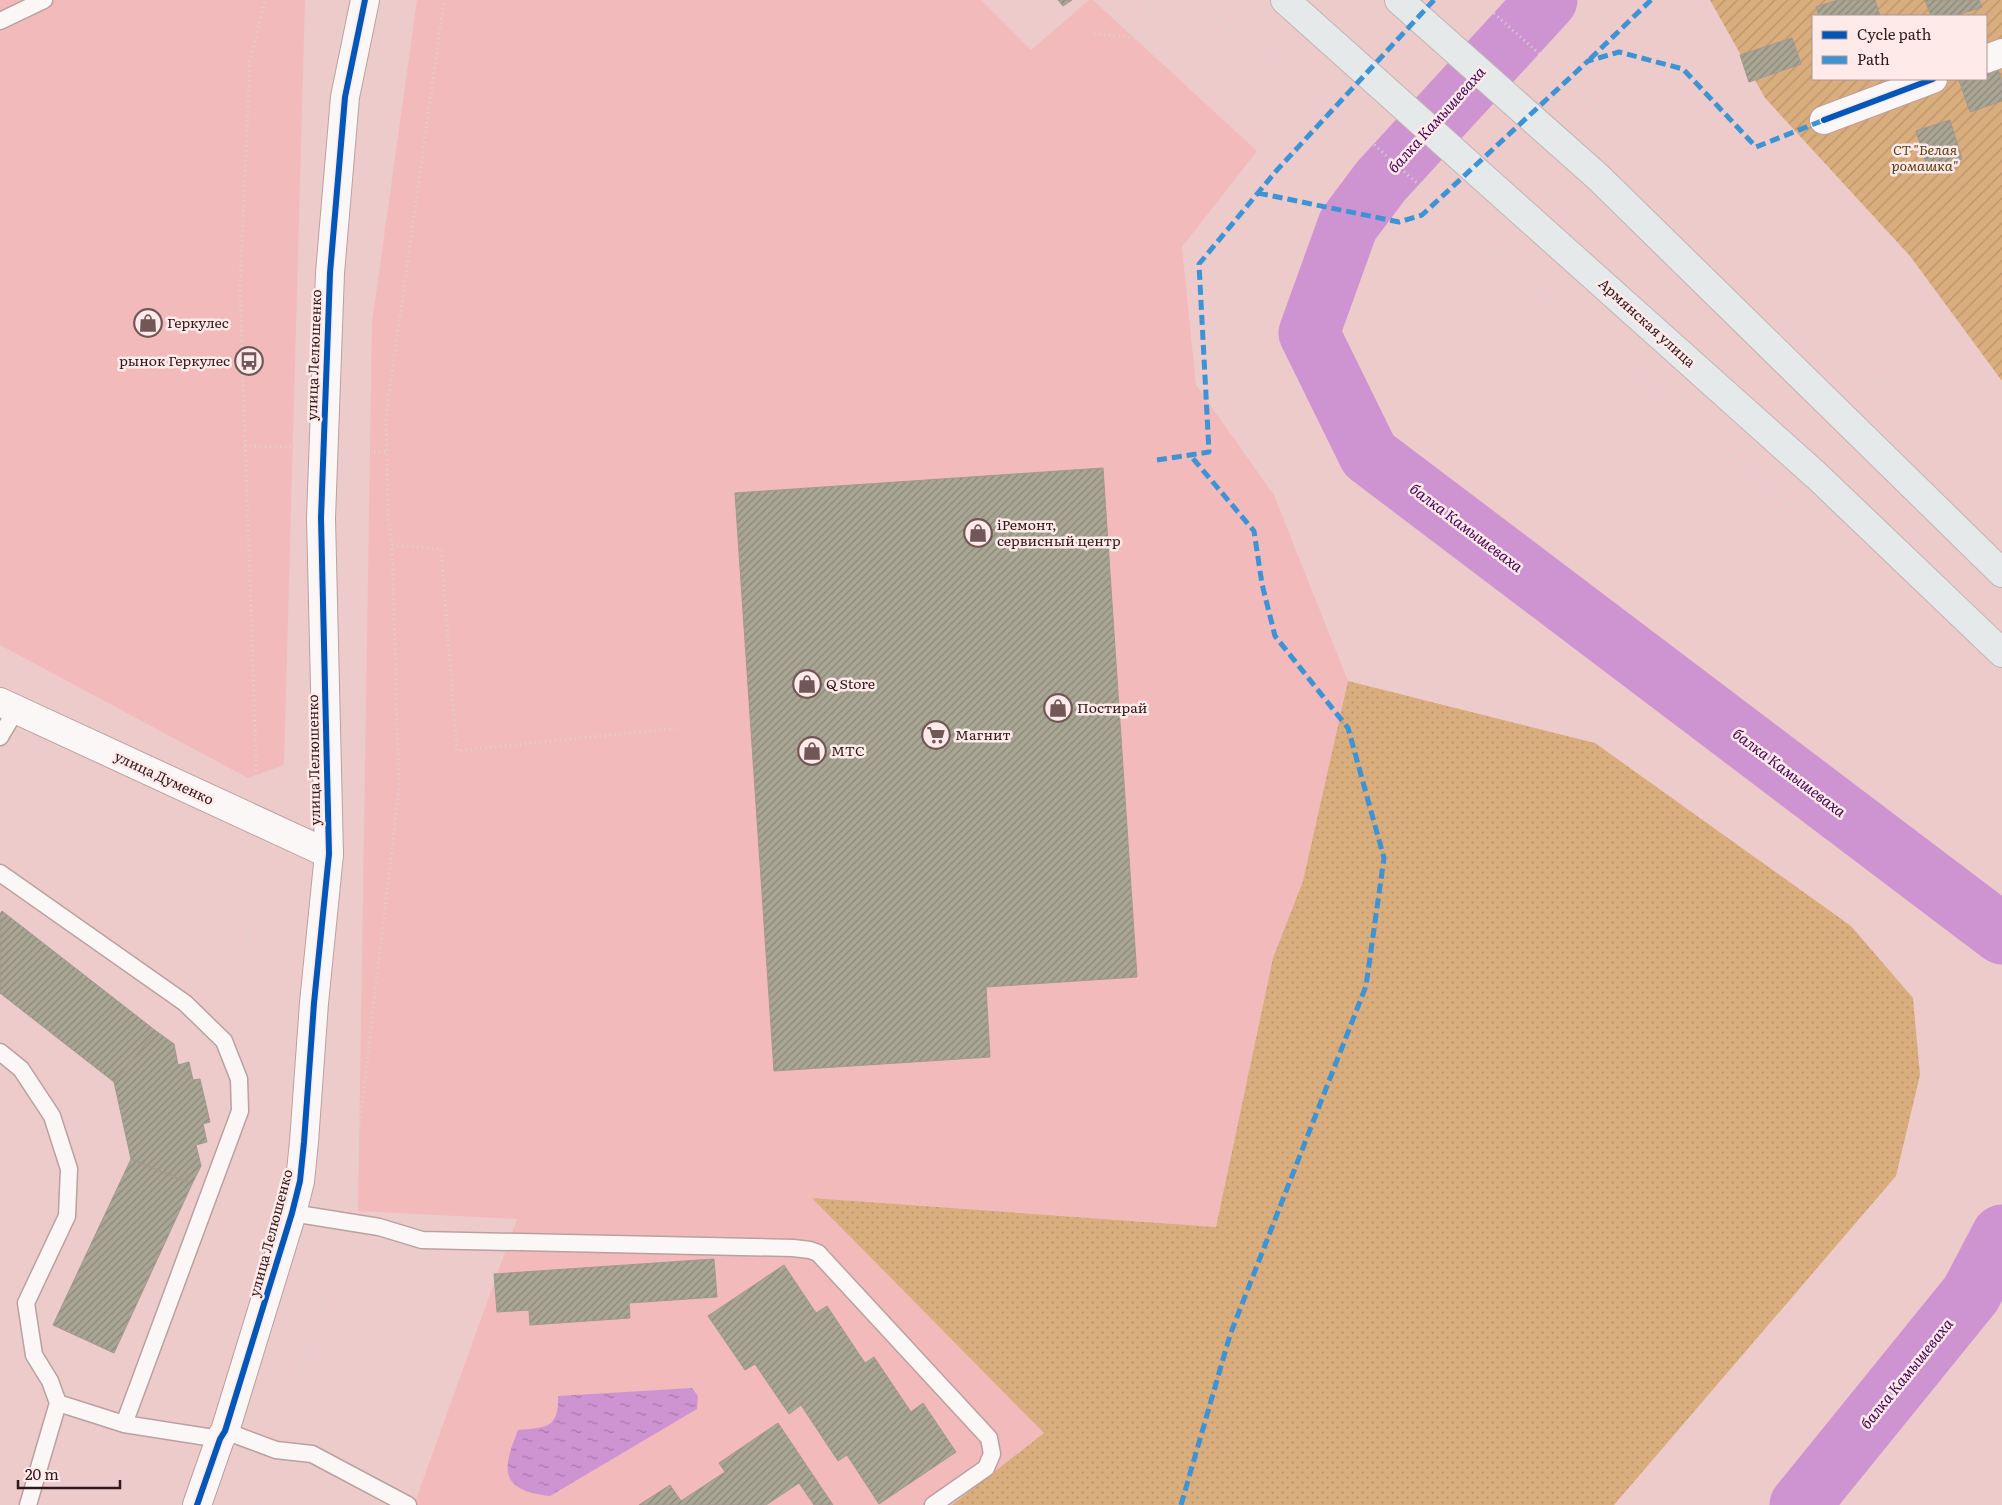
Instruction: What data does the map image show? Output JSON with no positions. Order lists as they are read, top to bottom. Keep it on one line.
{"streets":{"main road":["Армянская улица"],"street":["улица Лелюшенко","улица Думенко"]},"crossings":[["улица Лелюшенко","улица Думенко"]],"water":["балка Камышеваха"],"parks":["СТ \"Белая ромашка\""],"places":{"shop":["Геркулес","iРемонт, сервисный центр","Q Store","Постирай","МТС"],"bus stop":["рынок Геркулес"],"supermarket":["Магнит"]},"legend":["Cycle path","Path"],"scale_bar":"20 m"}
